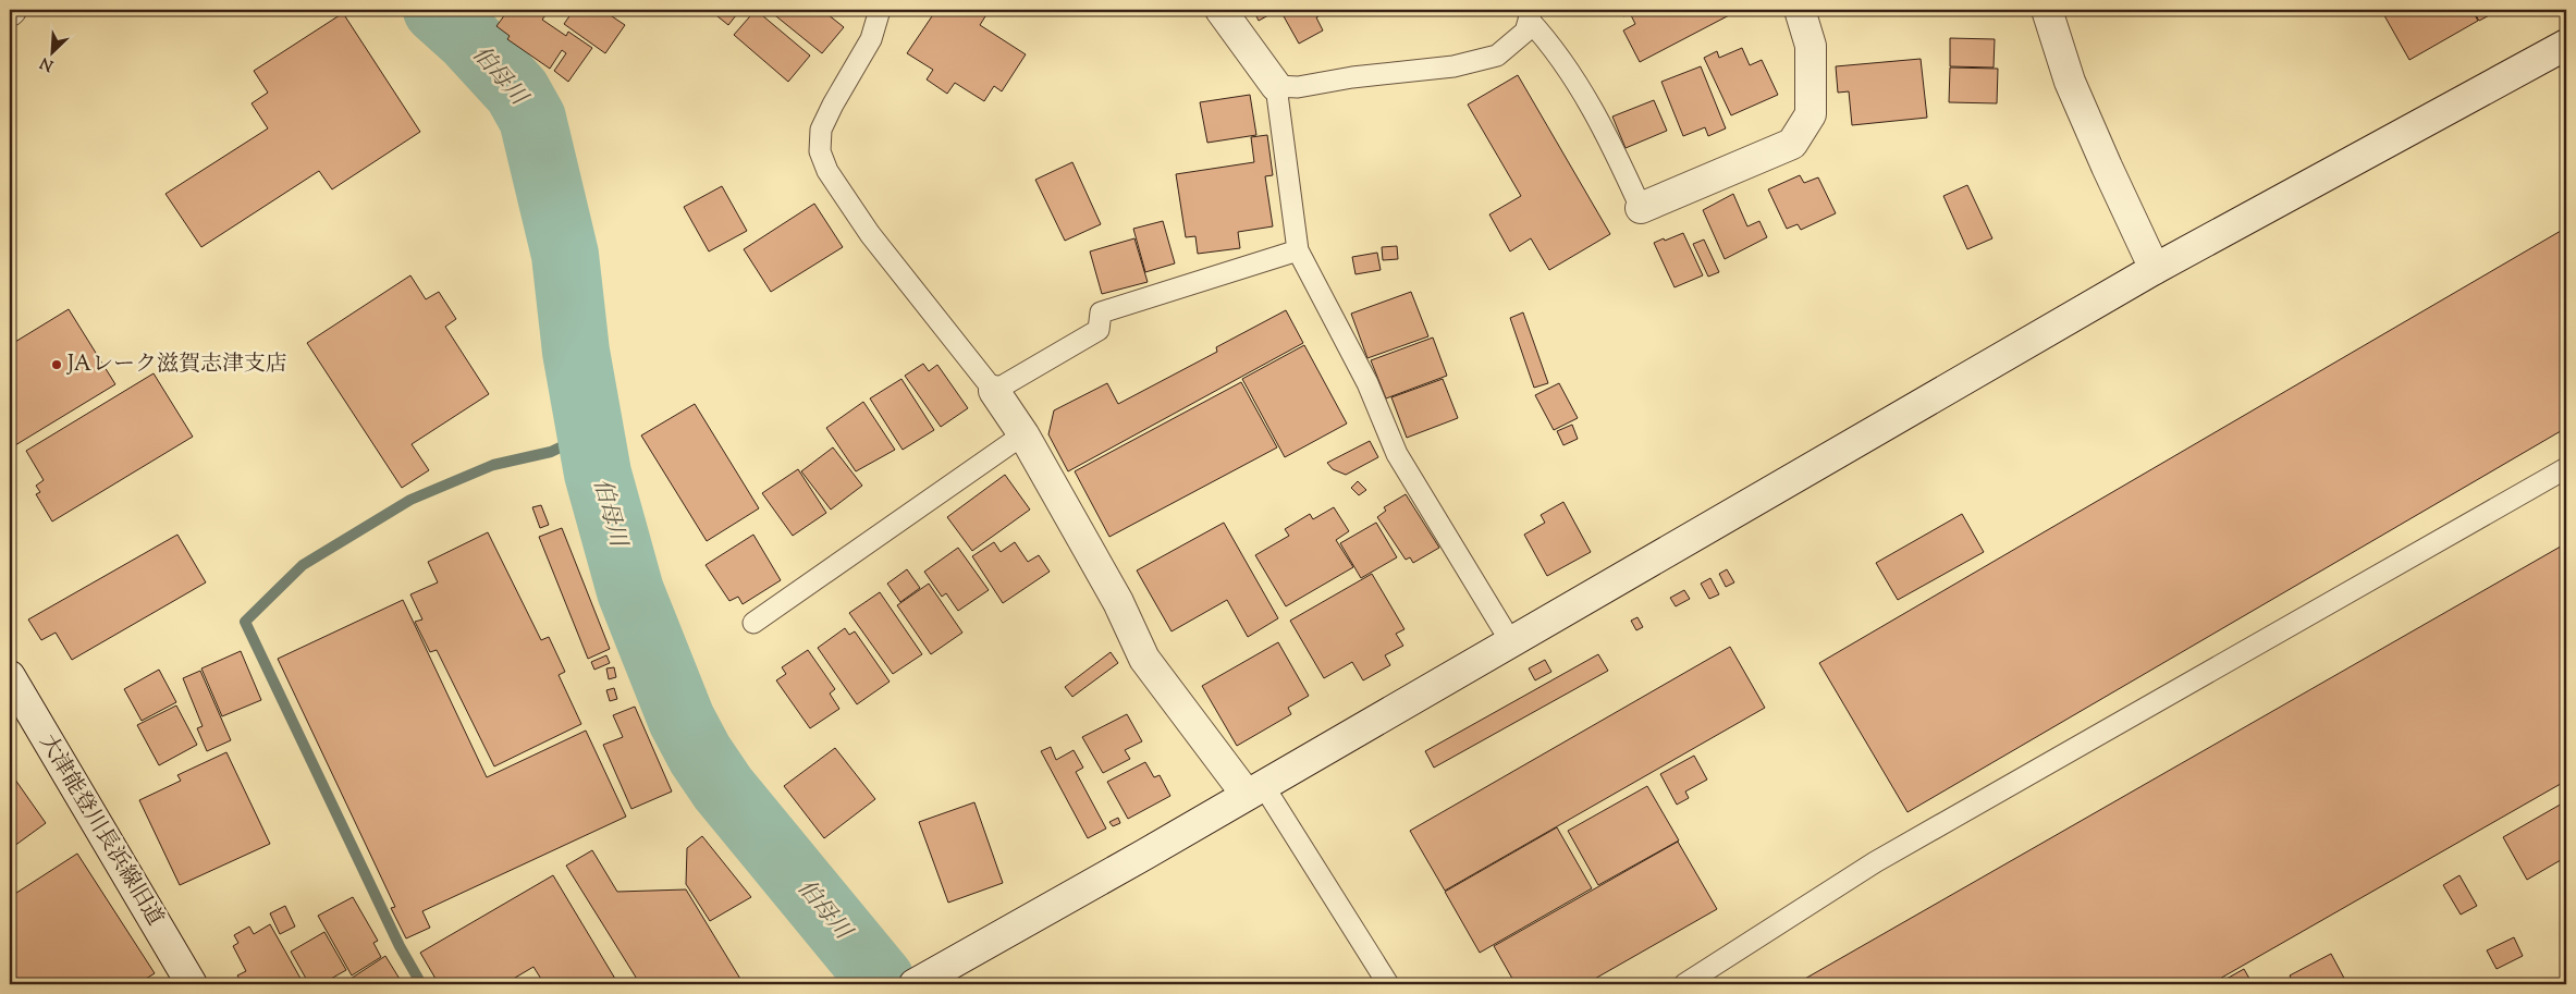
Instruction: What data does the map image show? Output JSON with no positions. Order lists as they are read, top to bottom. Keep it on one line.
{"streets":{"street":["大津能登川長浜線旧道"]},"water":["伯母川"],"places":["JAレーク滋賀志津支店"],"north":"bottom left"}
